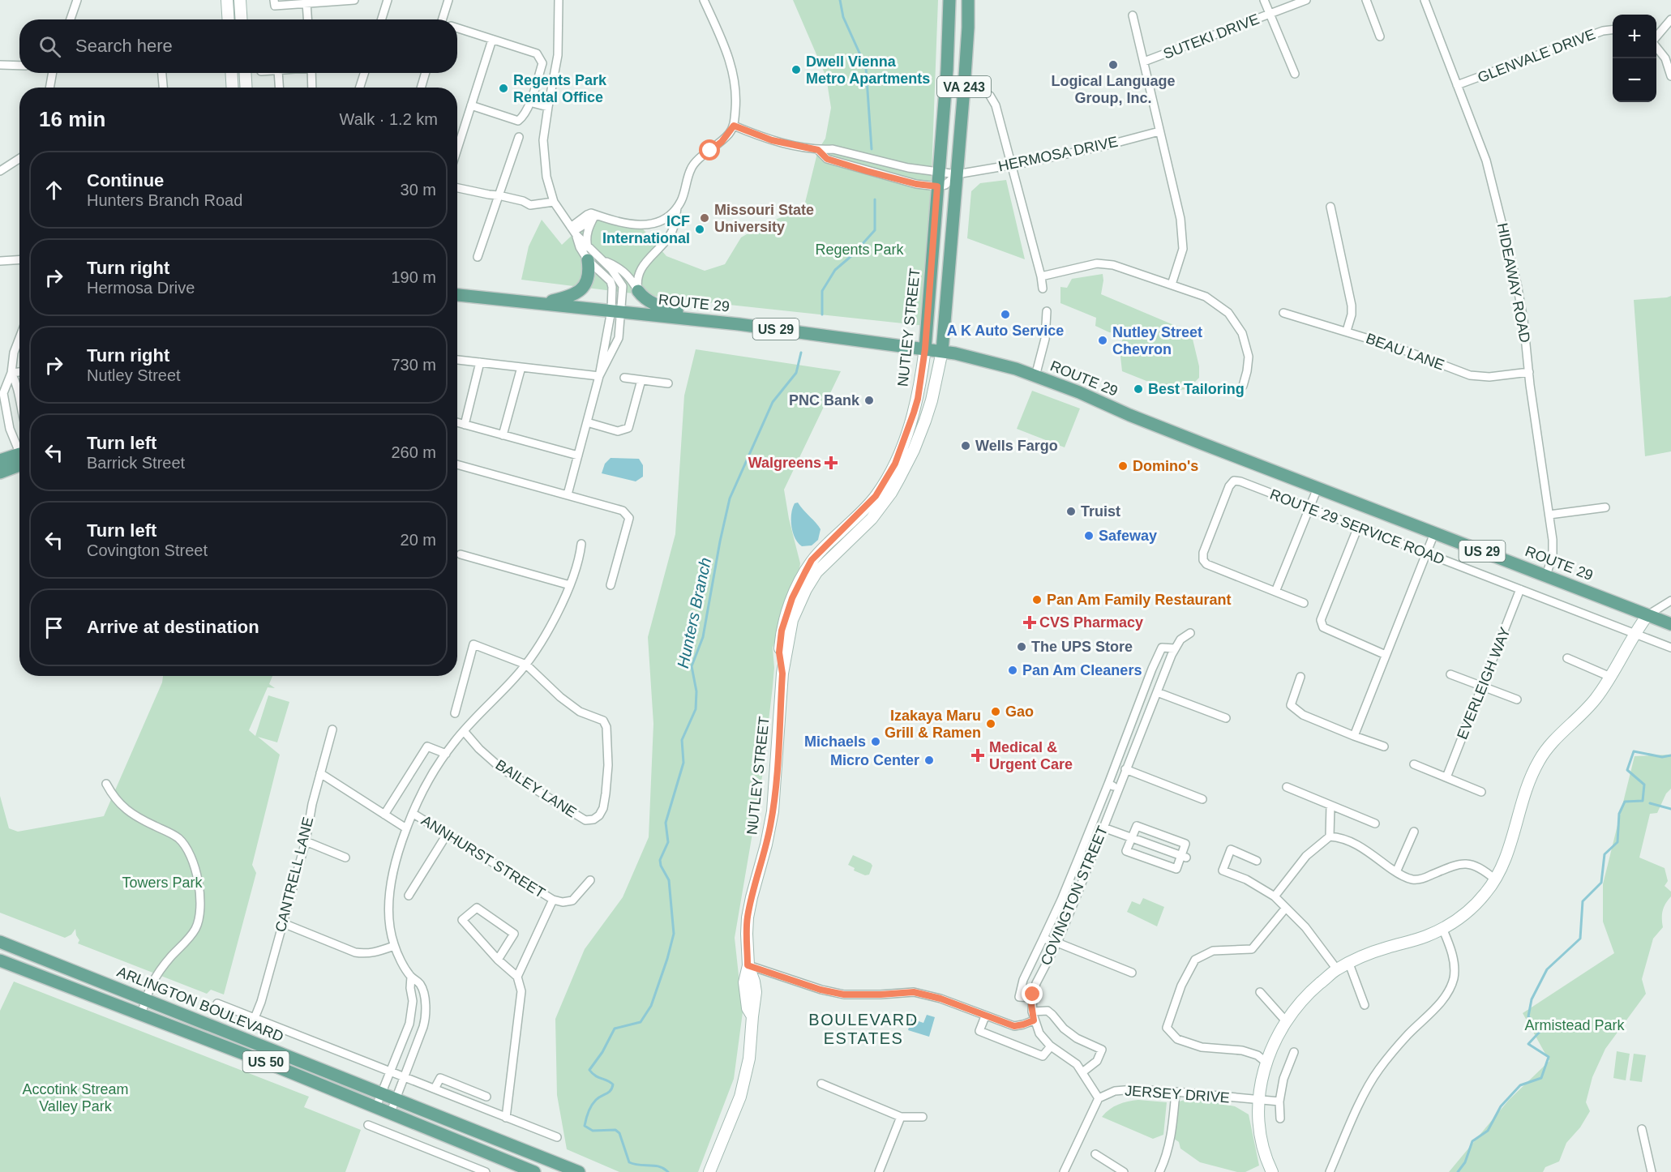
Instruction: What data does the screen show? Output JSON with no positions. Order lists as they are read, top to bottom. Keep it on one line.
{"streets":{"main road":["VA 243","ROUTE 29","NUTLEY STREET","US 29","ARLINGTON BOULEVARD","US 50"],"street":["SUTEKI DRIVE","GLENVALE DRIVE","HERMOSA DRIVE","HIDEAWAY ROAD","BEAU LANE","ROUTE 29 SERVICE ROAD","EVERLEIGH WAY","BAILEY LANE","ANNHURST STREET","CANTRELL LANE","COVINGTON STREET","JERSEY DRIVE"]},"crossings":[["GLENVALE DRIVE","HIDEAWAY ROAD"],["HERMOSA DRIVE","NUTLEY STREET"],["HIDEAWAY ROAD","ROUTE 29"],["HIDEAWAY ROAD","BEAU LANE"],["ROUTE 29","NUTLEY STREET"],["ROUTE 29 SERVICE ROAD","EVERLEIGH WAY"],["COVINGTON STREET","JERSEY DRIVE"]],"districts":["BOULEVARD ESTATES"],"water":["Hunters Branch"],"parks":["Regents Park","Towers Park","Armistead Park","Accotink Stream Valley Park"],"places":{"other":["Logical Language Group, Inc.","Dwell Vienna Metro Apartments","Regents Park Rental Office","Missouri State University","ICF International","A K Auto Service","Nutley Street Chevron","Best Tailoring","PNC Bank","Wells Fargo","Domino's","Truist","Safeway","Pan Am Family Restaurant","The UPS Store","Pan Am Cleaners","Gao","Izakaya Maru Grill & Ramen","Michaels","Micro Center"],"health":["Walgreens","CVS Pharmacy","Medical & Urgent Care"]},"page":{"map_buttons":["+","−"],"search":"Search here","heading":["16 min","Walk · 1.2 km"],"list":[["Continue","Hunters Branch Road","30 m"],["Turn right","Hermosa Drive","190 m"],["Turn right","Nutley Street","730 m"],["Turn left","Barrick Street","260 m"],["Turn left","Covington Street","20 m"],"Arrive at destination"]}}
